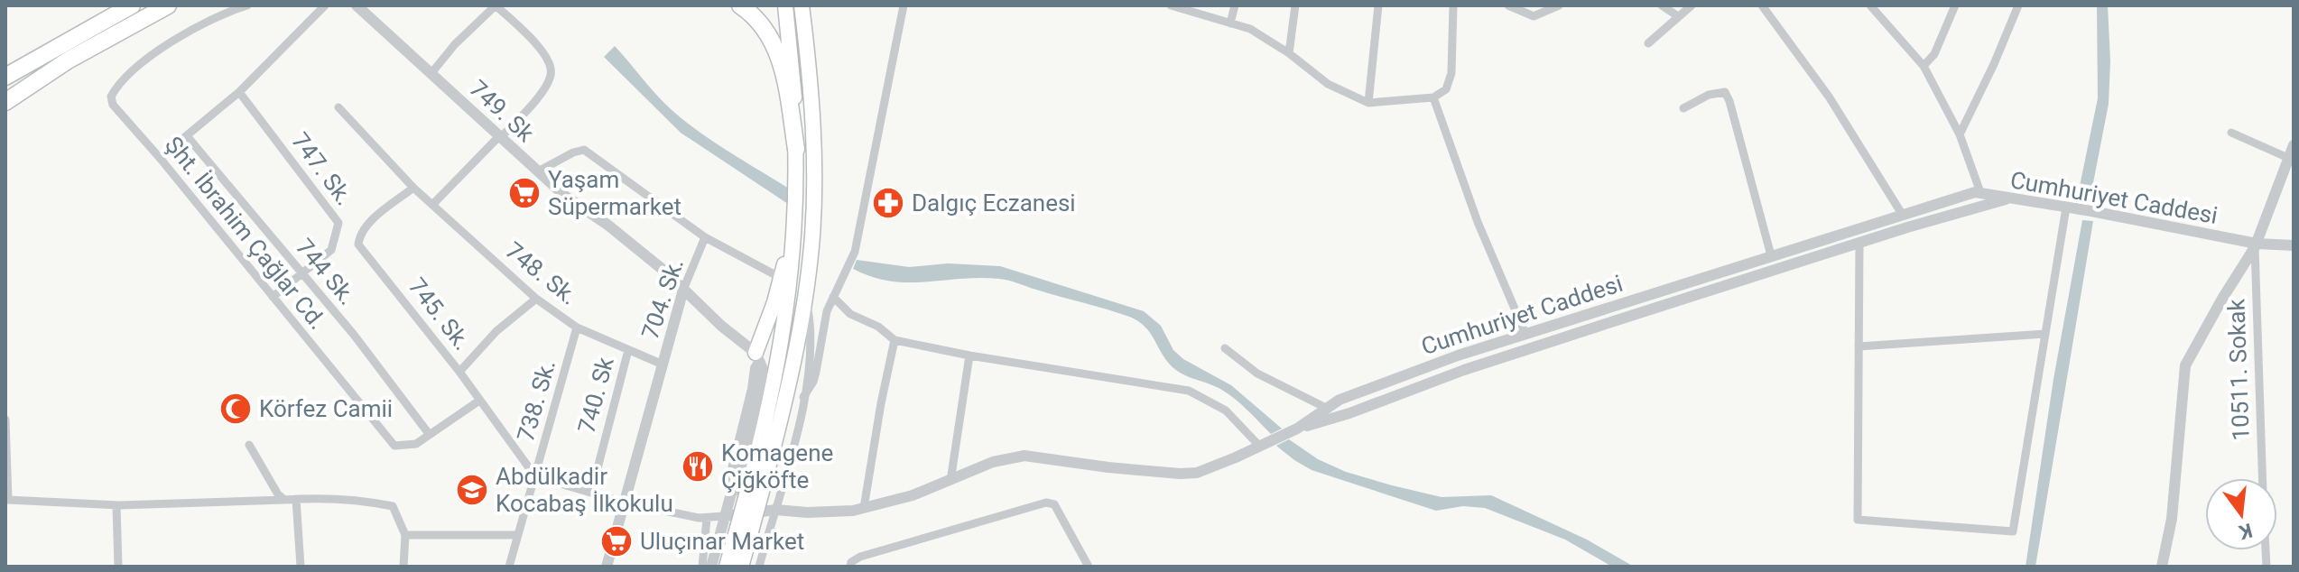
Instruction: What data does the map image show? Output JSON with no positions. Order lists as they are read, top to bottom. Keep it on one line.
{"streets":{"street":["749. Sk","747. Sk.","Cumhuriyet Caddesi","Şht. İbrahim Çağlar Cd.","744 Sk.","748. Sk.","704. Sk.","745. Sk.","10511. Sokak","740. Sk","738. Sk."]},"crossings":[["749. Sk","704. Sk."],["747. Sk.","744 Sk."],["Cumhuriyet Caddesi","10511. Sokak"],["Şht. İbrahim Çağlar Cd.","744 Sk."],["Şht. İbrahim Çağlar Cd.","745. Sk."],["748. Sk.","704. Sk."],["748. Sk.","745. Sk."],["748. Sk.","740. Sk"],["748. Sk.","738. Sk."],["745. Sk.","738. Sk."]],"places":{"supermarket":["Yaşam Süpermarket","Uluçınar Market"],"pharmacy":["Dalgıç Eczanesi"],"mosque":["Körfez Camii"],"restaurant":["Komagene Çiğköfte"],"school or university":["Abdülkadir Kocabaş İlkokulu"]},"north":"bottom"}
